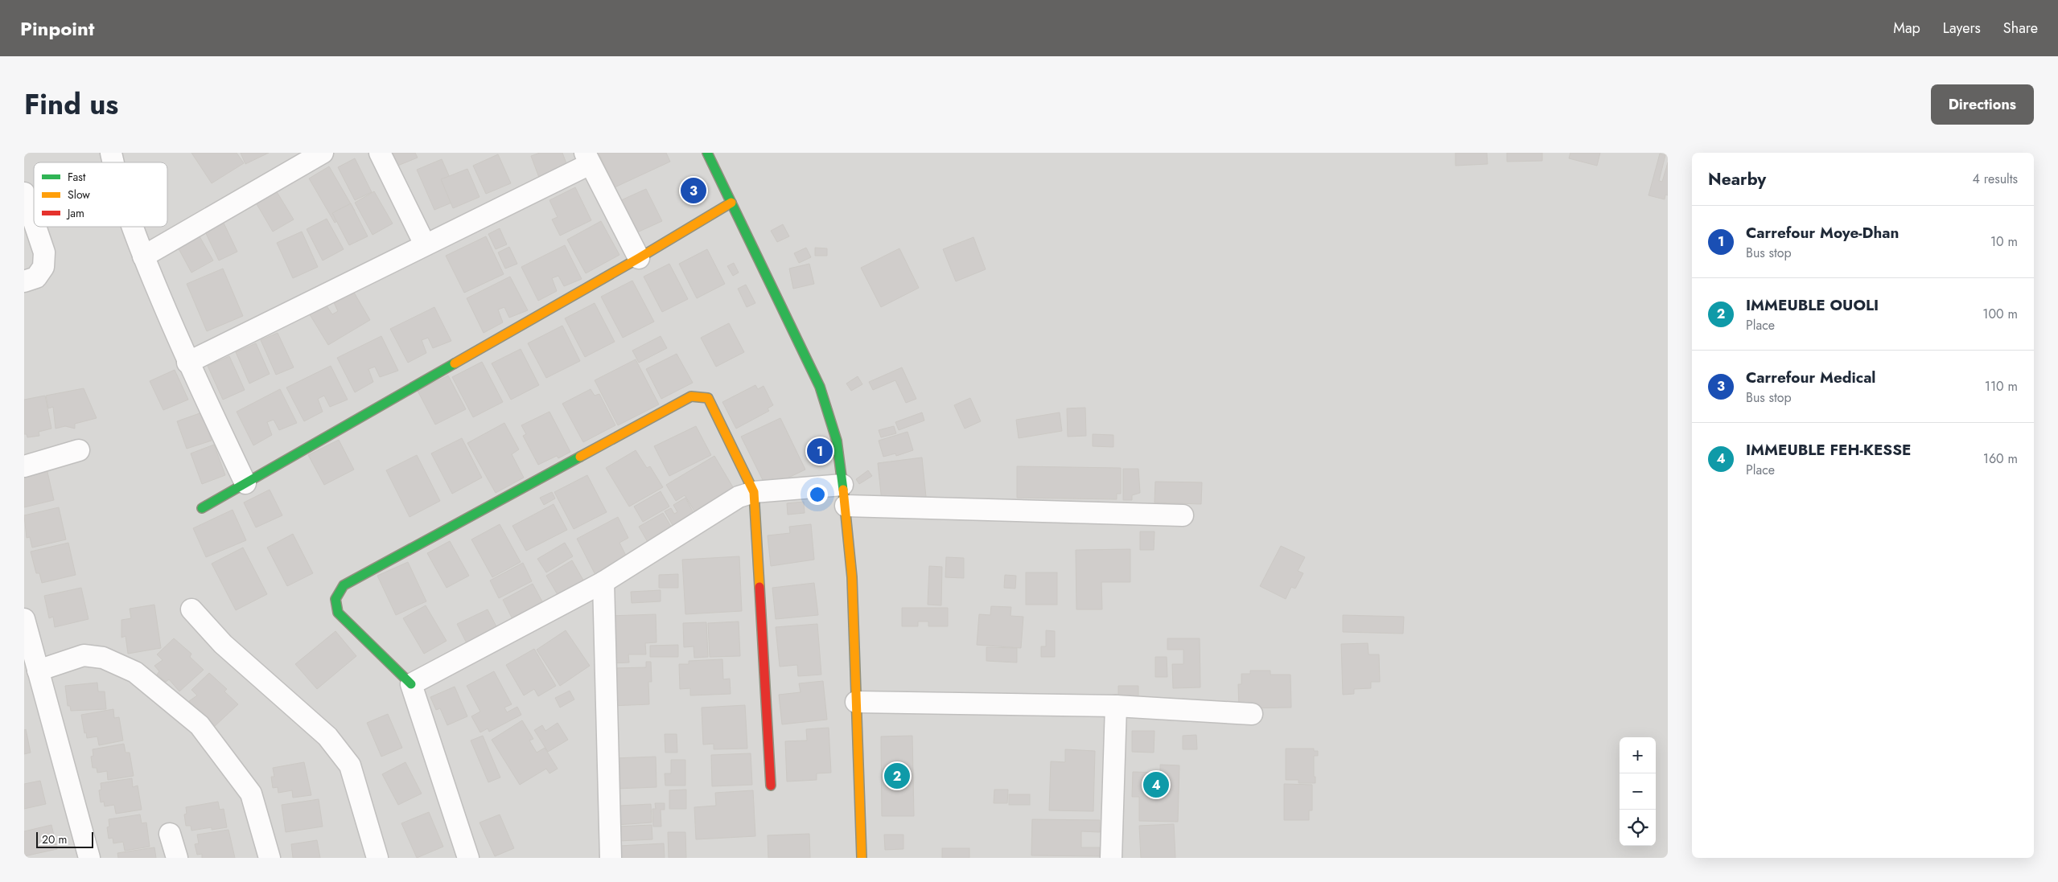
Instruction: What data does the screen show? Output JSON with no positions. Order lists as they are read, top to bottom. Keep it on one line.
{"legend":["Fast","Slow","Jam"],"scale_bar":"20 m","page":{"header":"Pinpoint","nav":["Map","Layers","Share"],"title":"Find us","buttons":"Directions","heading":["Nearby","4 results"],"pins":["3","1","2","4"],"list":[{"mark":"1","name":"Carrefour Moye-Dhan","note":"Bus stop","value":"10 m"},{"mark":"2","name":"IMMEUBLE OUOLI","note":"Place","value":"100 m"},{"mark":"3","name":"Carrefour Medical","note":"Bus stop","value":"110 m"},{"mark":"4","name":"IMMEUBLE FEH-KESSE","note":"Place","value":"160 m"}],"map_buttons":["+","−"],"scale":"20 m"}}
